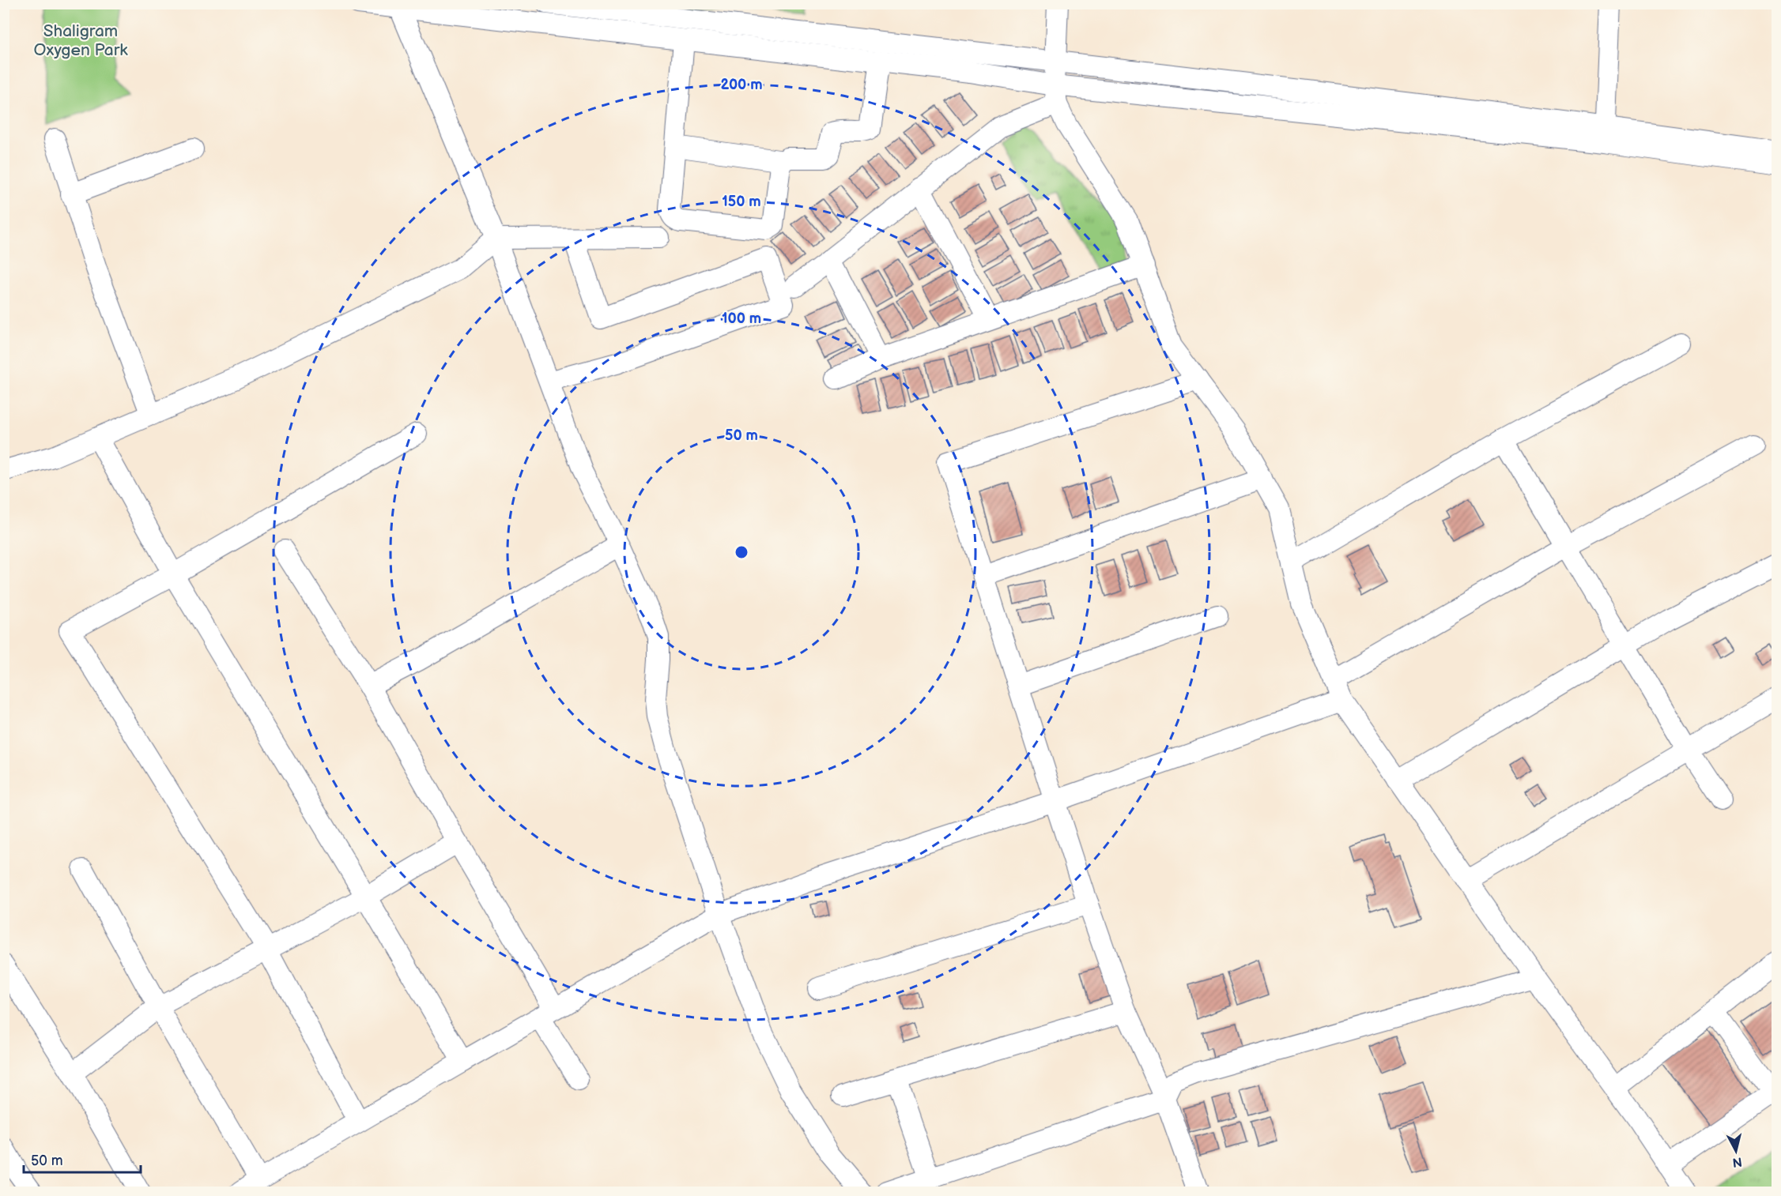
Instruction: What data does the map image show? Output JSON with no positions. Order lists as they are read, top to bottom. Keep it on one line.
{"parks":["Shaligram Oxygen Park"],"scale_bar":"50 m","north":"bottom","rings":["200 m","150 m","100 m","50 m"]}
